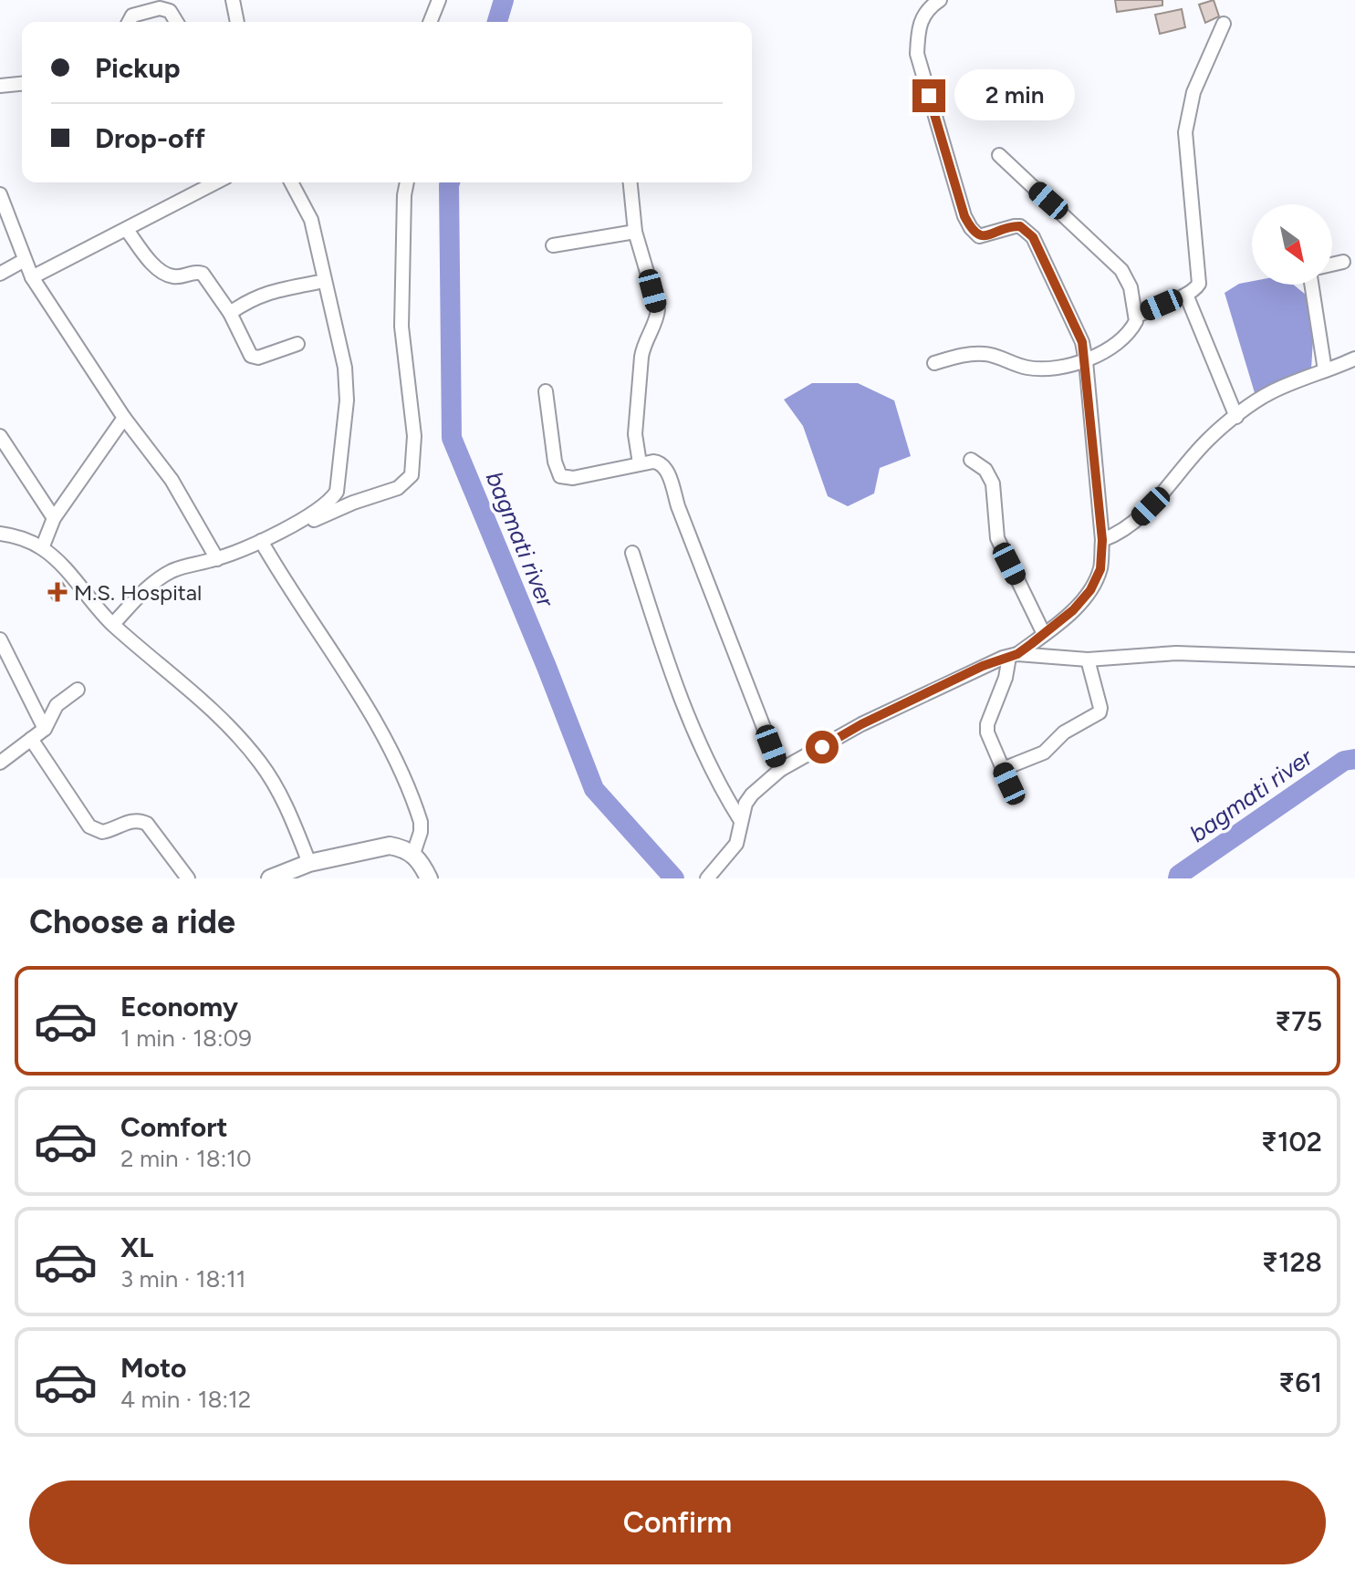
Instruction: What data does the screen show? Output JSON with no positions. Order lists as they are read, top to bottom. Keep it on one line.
{"water":["bagmati river"],"places":{"health":["M.S. Hospital"]},"north":"bottom right","page":{"banner":["Pickup","Drop-off"],"bubble":"2 min","heading":"Choose a ride","list":[{"name":"Economy","note":"1 min · 18:09","value":"₹75"},{"name":"Comfort","note":"2 min · 18:10","value":"₹102"},{"name":"XL","note":"3 min · 18:11","value":"₹128"},{"name":"Moto","note":"4 min · 18:12","value":"₹61"}],"buttons":"Confirm"}}
